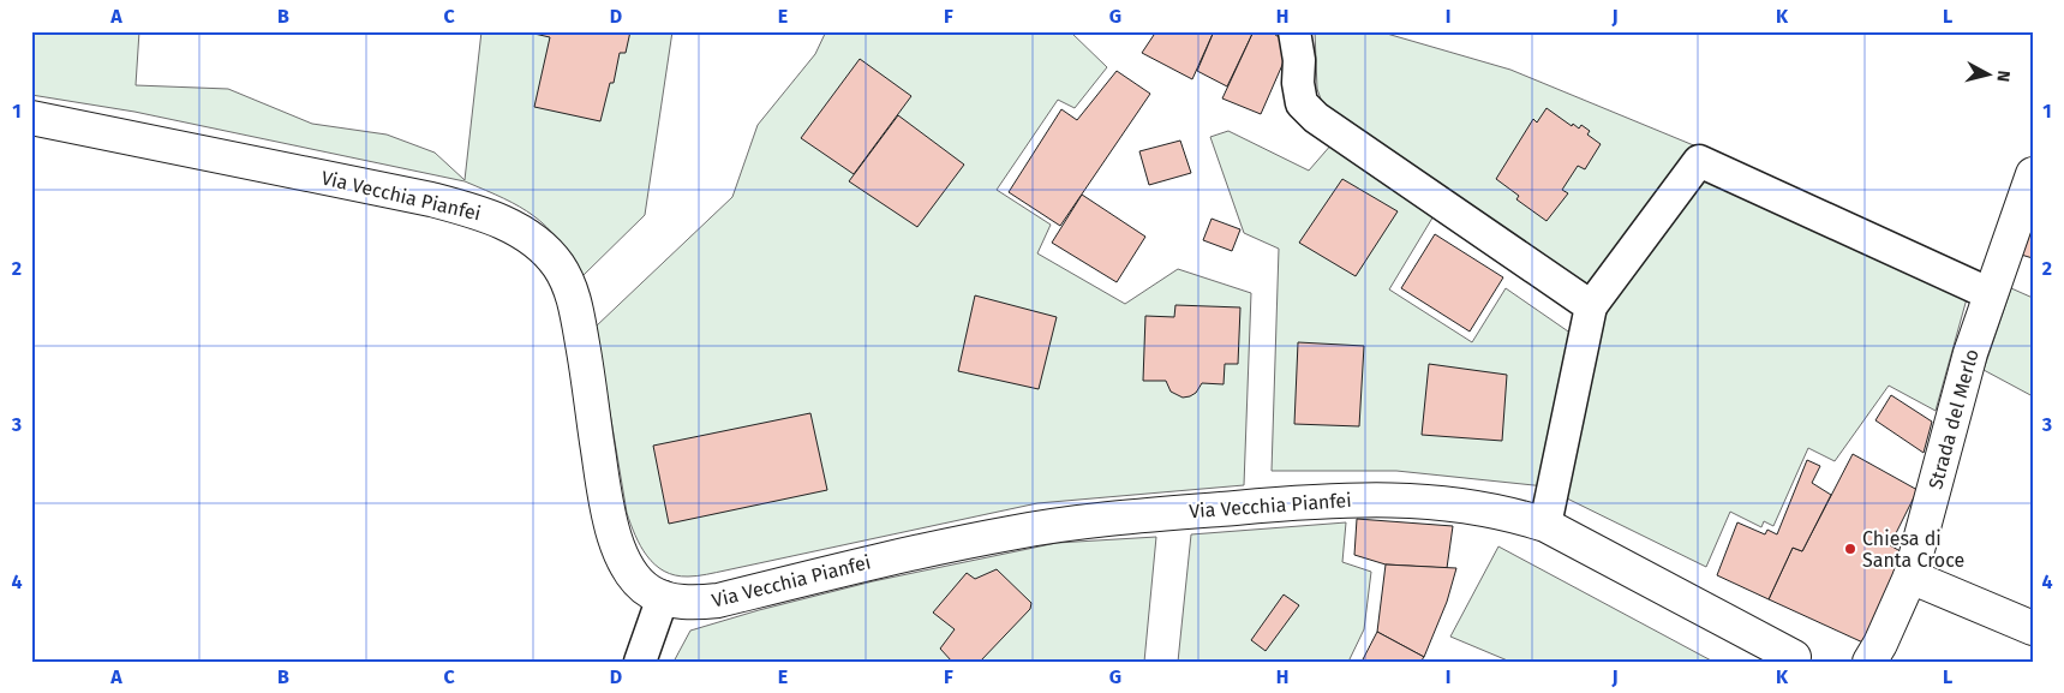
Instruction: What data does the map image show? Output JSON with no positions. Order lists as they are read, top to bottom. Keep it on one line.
{"streets":{"street":["Via Vecchia Pianfei","Strada del Merlo"]},"places":["Chiesa di Santa Croce"],"north":"right","grid":{"columns":["A","B","C","D","E","F","G","H","I","J","K","L"],"rows":["1","2","3","4"]}}
